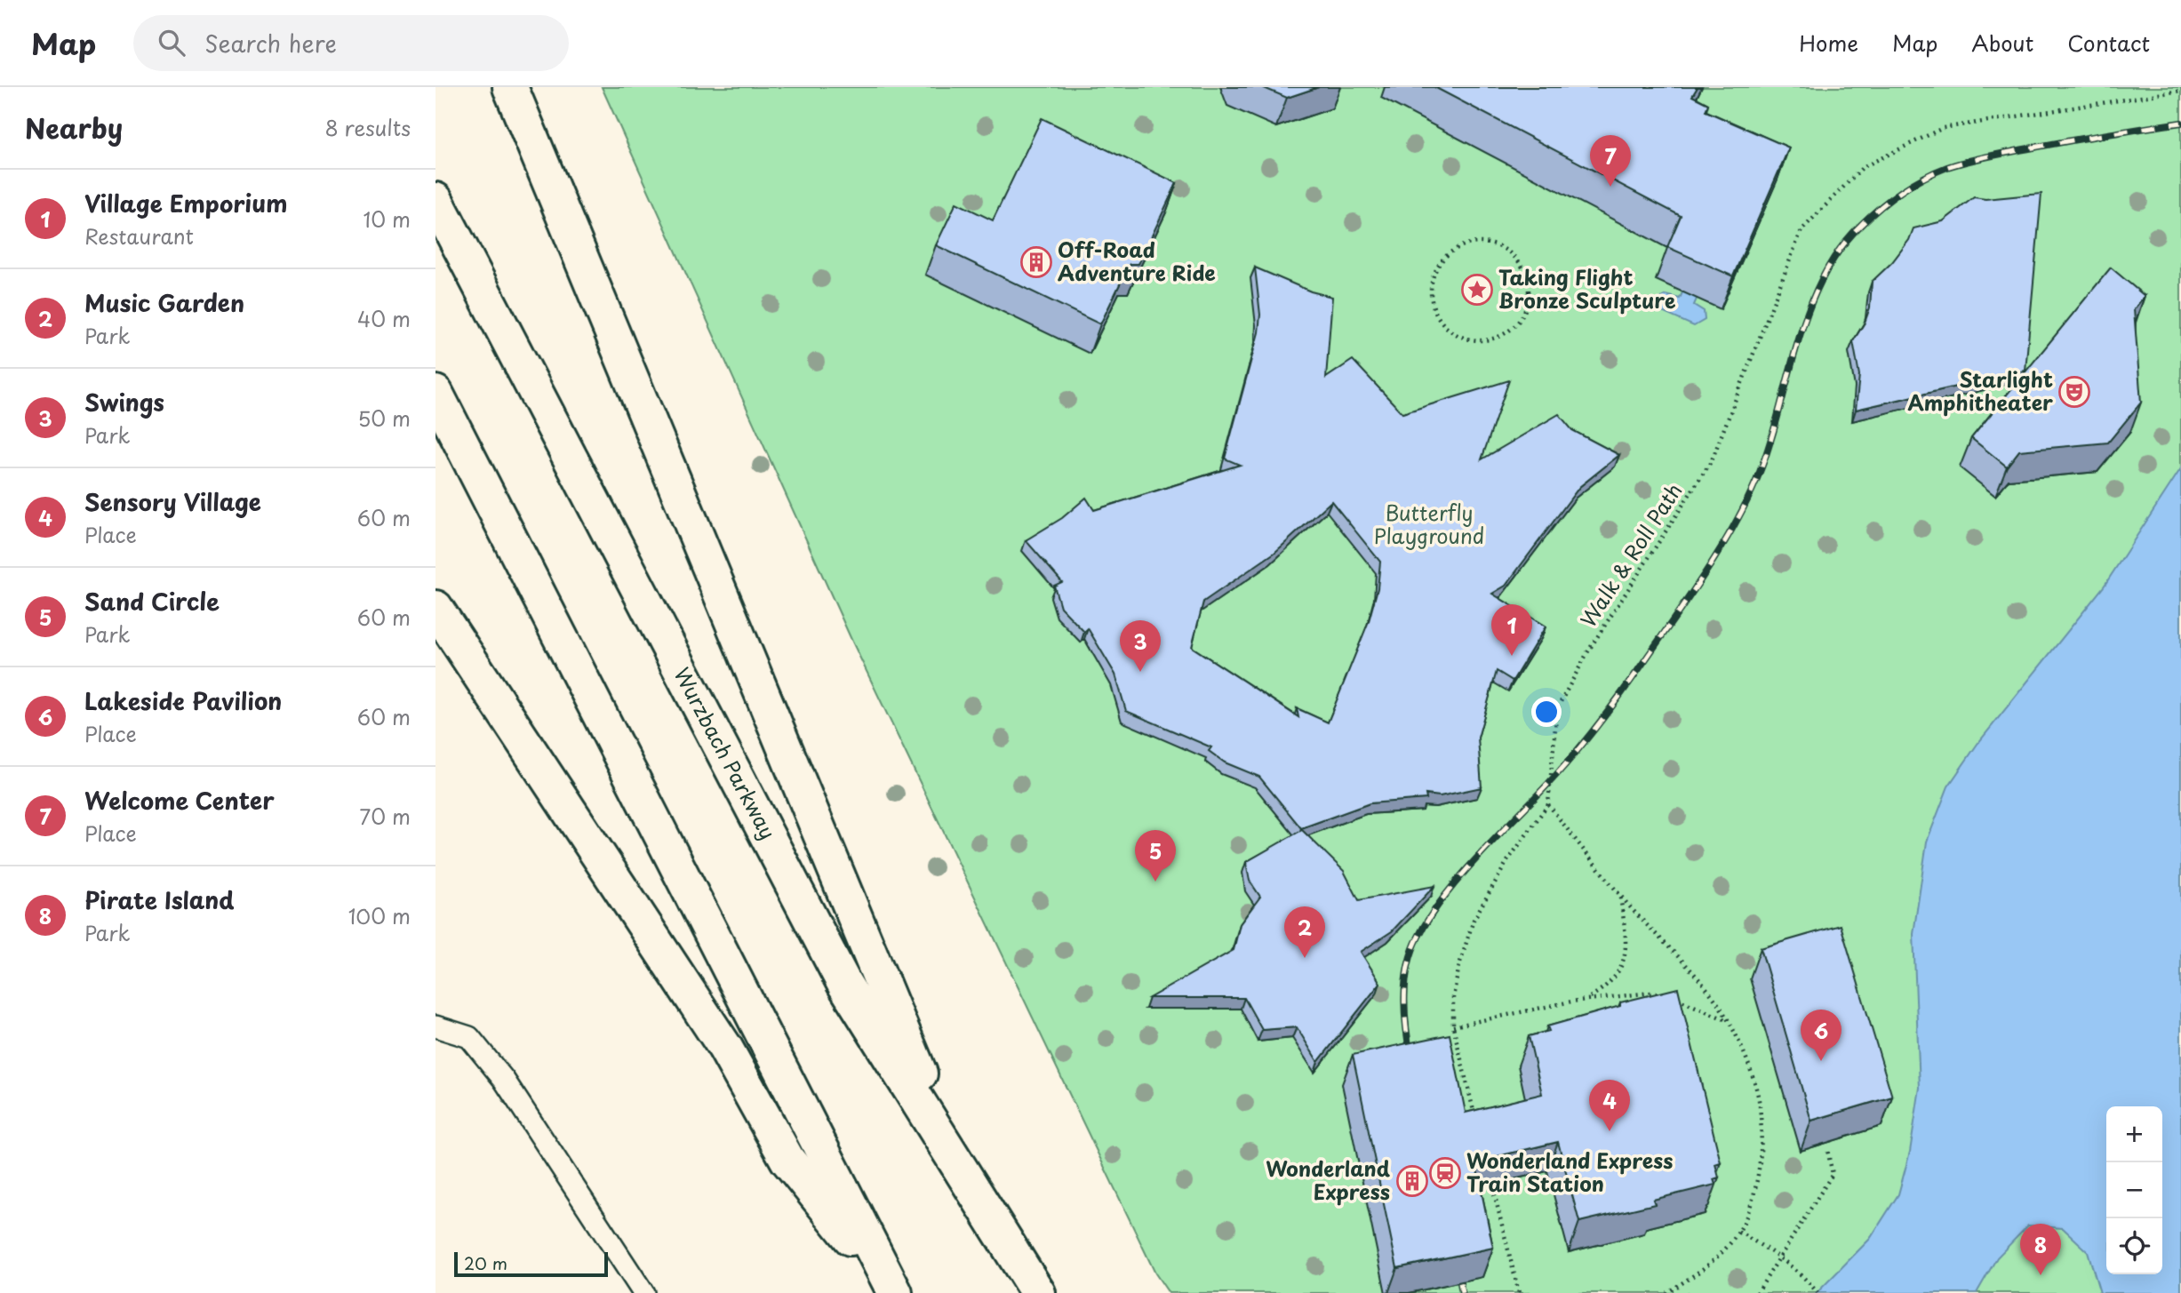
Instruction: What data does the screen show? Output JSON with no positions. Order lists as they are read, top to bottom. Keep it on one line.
{"streets":{"highway":["Wurzbach Parkway"],"path":["Walk & Roll Path"]},"parks":["Butterfly Playground"],"places":{"building":["Off-Road Adventure Ride","Wonderland Express"],"place":["Taking Flight Bronze Sculpture"],"theatre":["Starlight Amphitheater"],"station":["Wonderland Express Train Station"]},"scale_bar":"20 m","page":{"header":"Map","search":"Search here","nav":["Home","Map","About","Contact"],"heading":["Nearby","8 results"],"pins":["7","1","3","5","2","6","4","8"],"list":[{"mark":"1","name":"Village Emporium","note":"Restaurant","value":"10 m"},{"mark":"2","name":"Music Garden","note":"Park","value":"40 m"},{"mark":"3","name":"Swings","note":"Park","value":"50 m"},{"mark":"4","name":"Sensory Village","note":"Place","value":"60 m"},{"mark":"5","name":"Sand Circle","note":"Park","value":"60 m"},{"mark":"6","name":"Lakeside Pavilion","note":"Place","value":"60 m"},{"mark":"7","name":"Welcome Center","note":"Place","value":"70 m"},{"mark":"8","name":"Pirate Island","note":"Park","value":"100 m"}],"map_buttons":["+","−"],"scale":"20 m"}}
